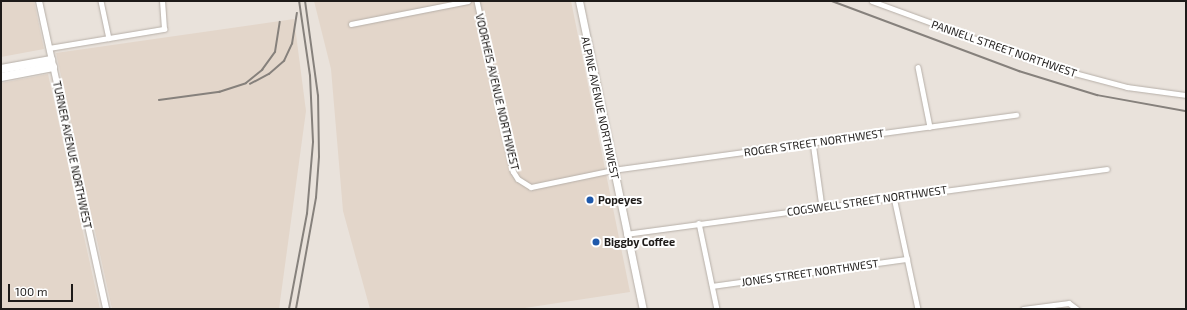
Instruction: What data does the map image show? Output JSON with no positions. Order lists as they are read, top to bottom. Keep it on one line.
{"streets":{"main road":["ALPINE AVENUE NORTHWEST"],"street":["PANNELL STREET NORTHWEST","VOORHEIS AVENUE NORTHWEST","ROGER STREET NORTHWEST","TURNER AVENUE NORTHWEST","COGSWELL STREET NORTHWEST","JONES STREET NORTHWEST"]},"crossings":[["VOORHEIS AVENUE NORTHWEST","ALPINE AVENUE NORTHWEST"],["VOORHEIS AVENUE NORTHWEST","ROGER STREET NORTHWEST"],["ALPINE AVENUE NORTHWEST","ROGER STREET NORTHWEST"],["ALPINE AVENUE NORTHWEST","COGSWELL STREET NORTHWEST"]],"places":["Popeyes","Biggby Coffee"],"scale_bar":"100 m"}
